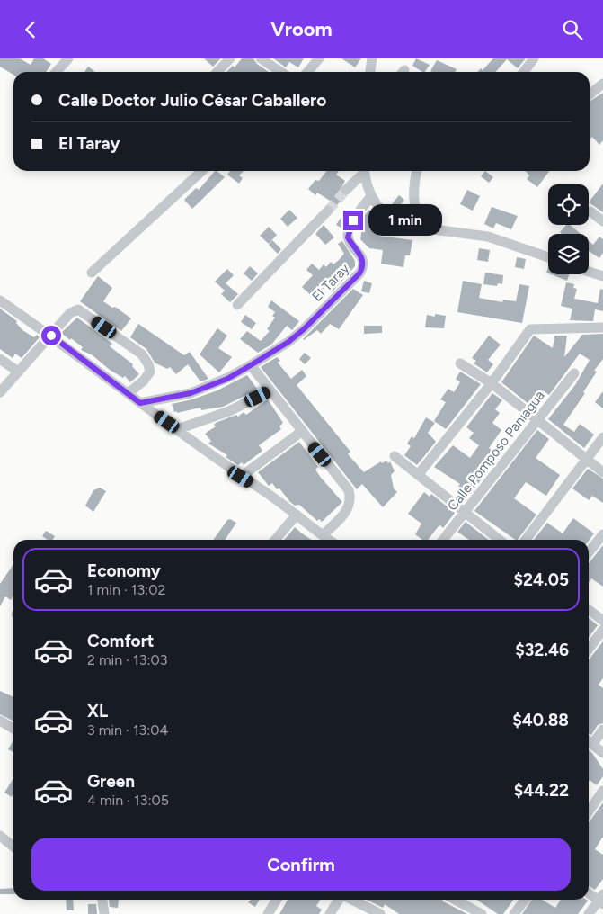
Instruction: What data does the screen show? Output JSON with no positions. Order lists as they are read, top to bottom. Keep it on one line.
{"streets":{"street":["El Taray","Calle Pomposo Paniagua"]},"page":{"header":"Vroom","banner":["Calle Doctor Julio César Caballero","El Taray"],"bubble":"1 min","list":[{"name":"Economy","note":"1 min · 13:02","value":"$24.05"},{"name":"Comfort","note":"2 min · 13:03","value":"$32.46"},{"name":"XL","note":"3 min · 13:04","value":"$40.88"},{"name":"Green","note":"4 min · 13:05","value":"$44.22"}],"buttons":"Confirm"}}
